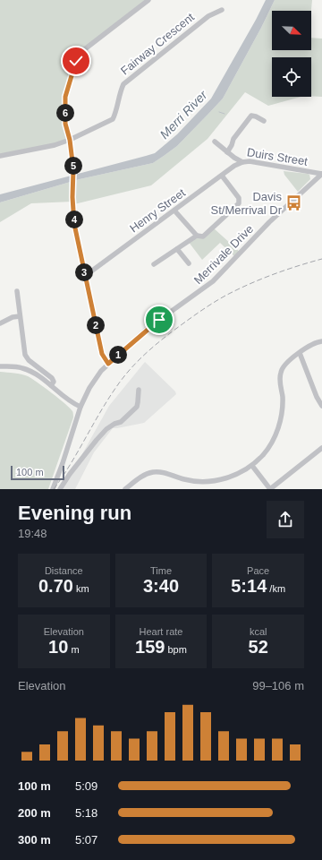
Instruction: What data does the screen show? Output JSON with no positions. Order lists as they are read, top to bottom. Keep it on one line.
{"streets":{"street":["Fairway Crescent","Duirs Street","Henry Street","Merrivale Drive"]},"crossings":[["Duirs Street","Henry Street"],["Duirs Street","Merrivale Drive"]],"water":["Merri River"],"places":{"bus stop":["Davis St/Merrival Dr"]},"scale_bar":"100 m","north":"bottom right","page":{"pins":["6","5","4","3","2","1"],"scale":"100 m","heading":["Evening run","19:48"],"stats":[["Distance","0.70 km"],["Time","3:40"],["Pace","5:14 /km"],["Elevation","10 m"],["Heart rate","159 bpm"],["kcal","52"]],"chart":["Elevation","99–106 m"],"list":[{"name":"100 m","note":"5:09"},{"name":"200 m","note":"5:18"},{"name":"300 m","note":"5:07"}]}}
